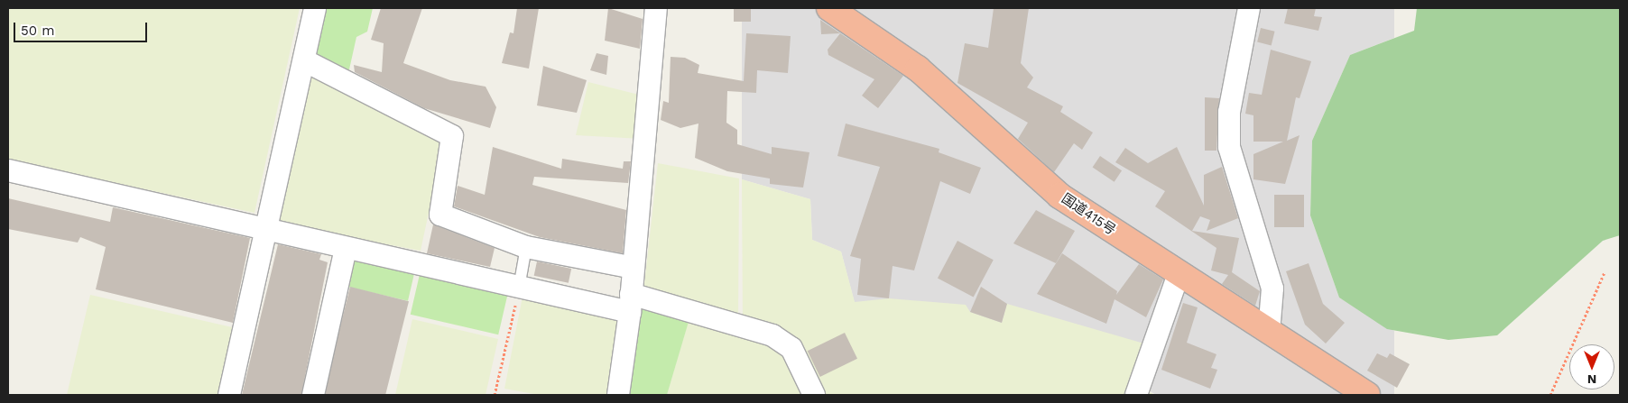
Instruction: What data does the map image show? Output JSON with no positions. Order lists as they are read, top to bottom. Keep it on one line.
{"streets":{"highway":["国道415号"]},"scale_bar":"50 m","north":"bottom"}
